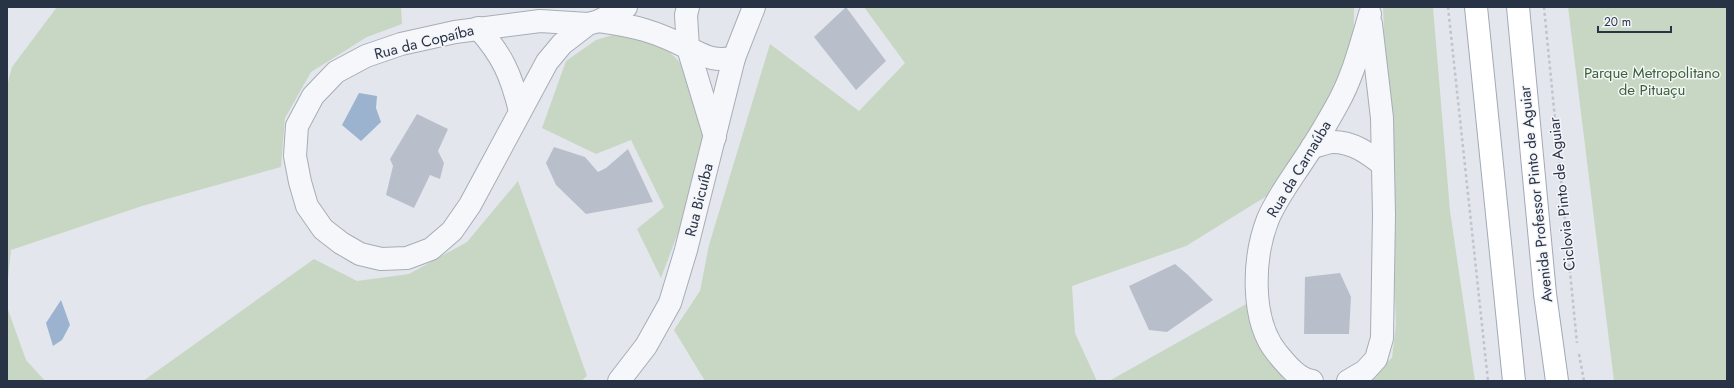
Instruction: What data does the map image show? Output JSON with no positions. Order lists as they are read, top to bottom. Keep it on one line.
{"streets":{"main road":["Avenida Professor Pinto de Aguiar"],"street":["Rua da Copaíba","Rua da Carnaúba","Rua Bicuíba"],"path":["Ciclovia Pinto de Aguiar"]},"parks":["Parque Metropolitano de Pituaçu"],"scale_bar":"20 m"}
